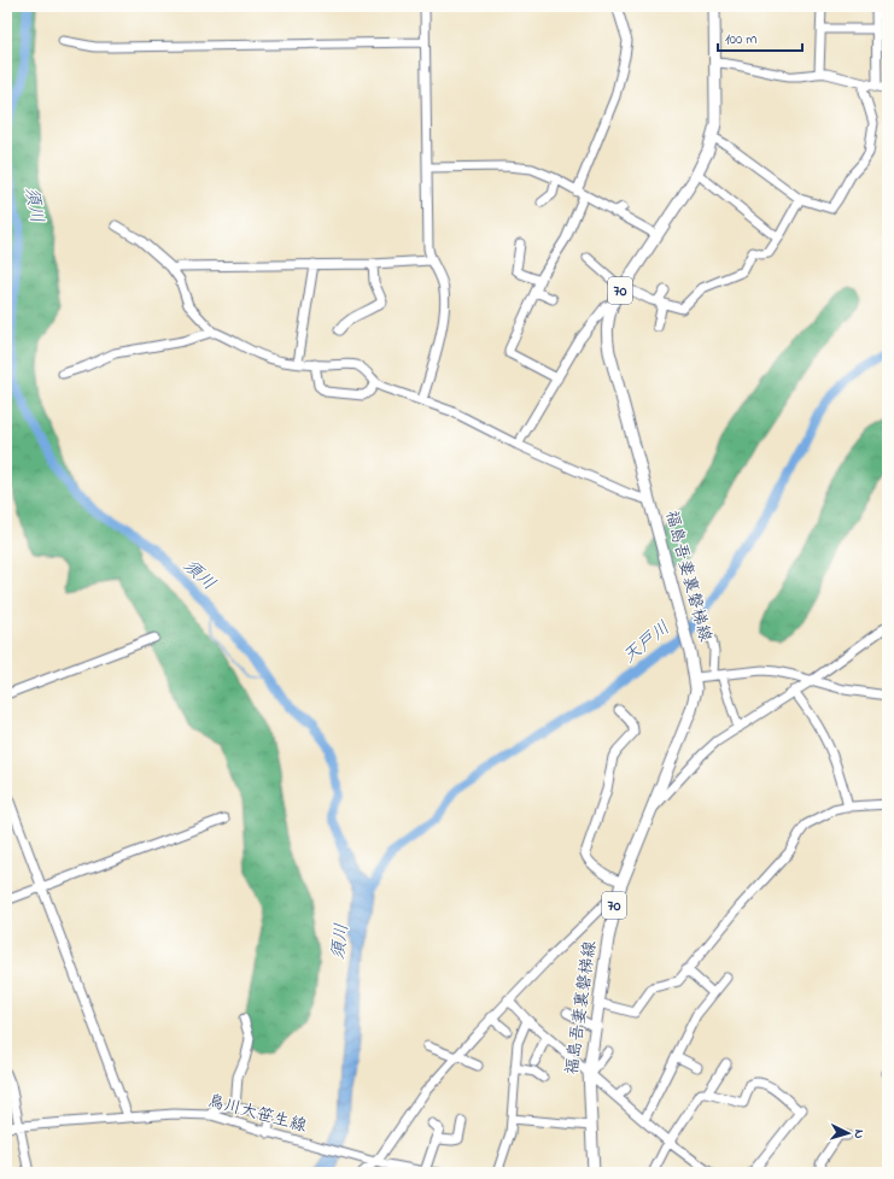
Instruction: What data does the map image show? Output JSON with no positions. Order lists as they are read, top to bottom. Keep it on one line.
{"streets":{"main road":["70","福島吾妻裏磐梯線"],"street":["鳥川大笹生線"]},"water":["須川","天戸川"],"scale_bar":"100 m","north":"right"}
